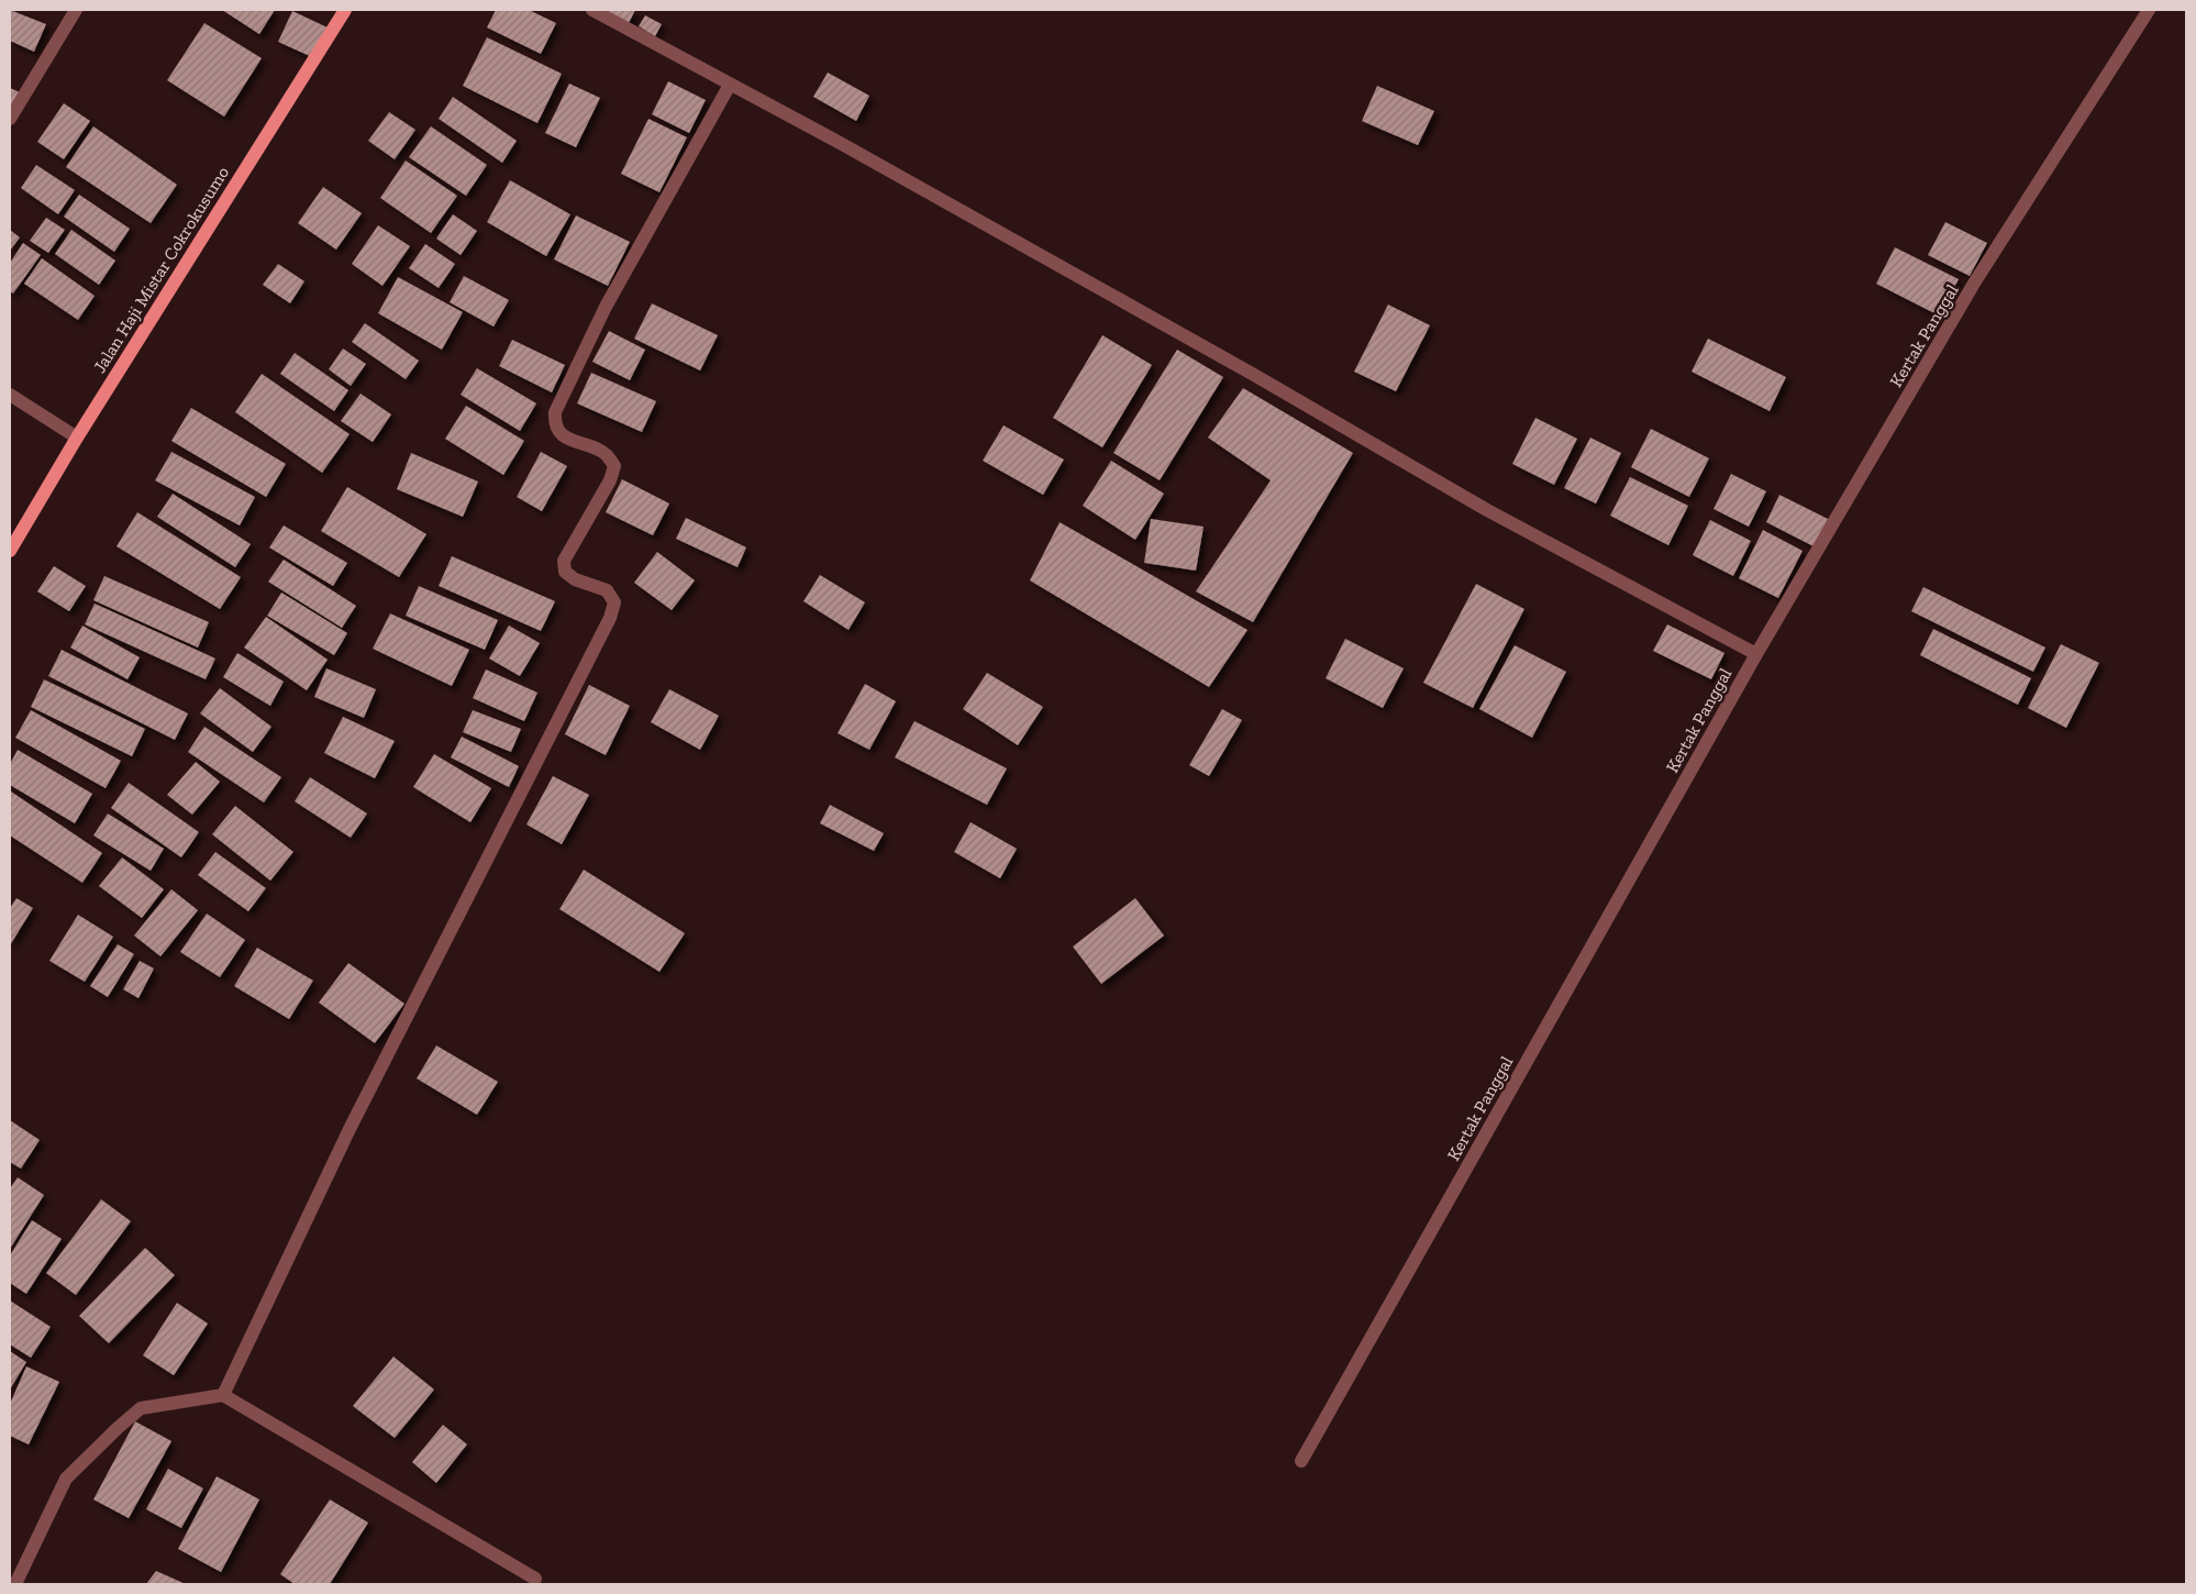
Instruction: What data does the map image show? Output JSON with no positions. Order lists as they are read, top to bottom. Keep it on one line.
{"streets":{"main road":["Jalan Haji Mistar Cokrokusumo"],"street":["Kertak Panggal"]}}
